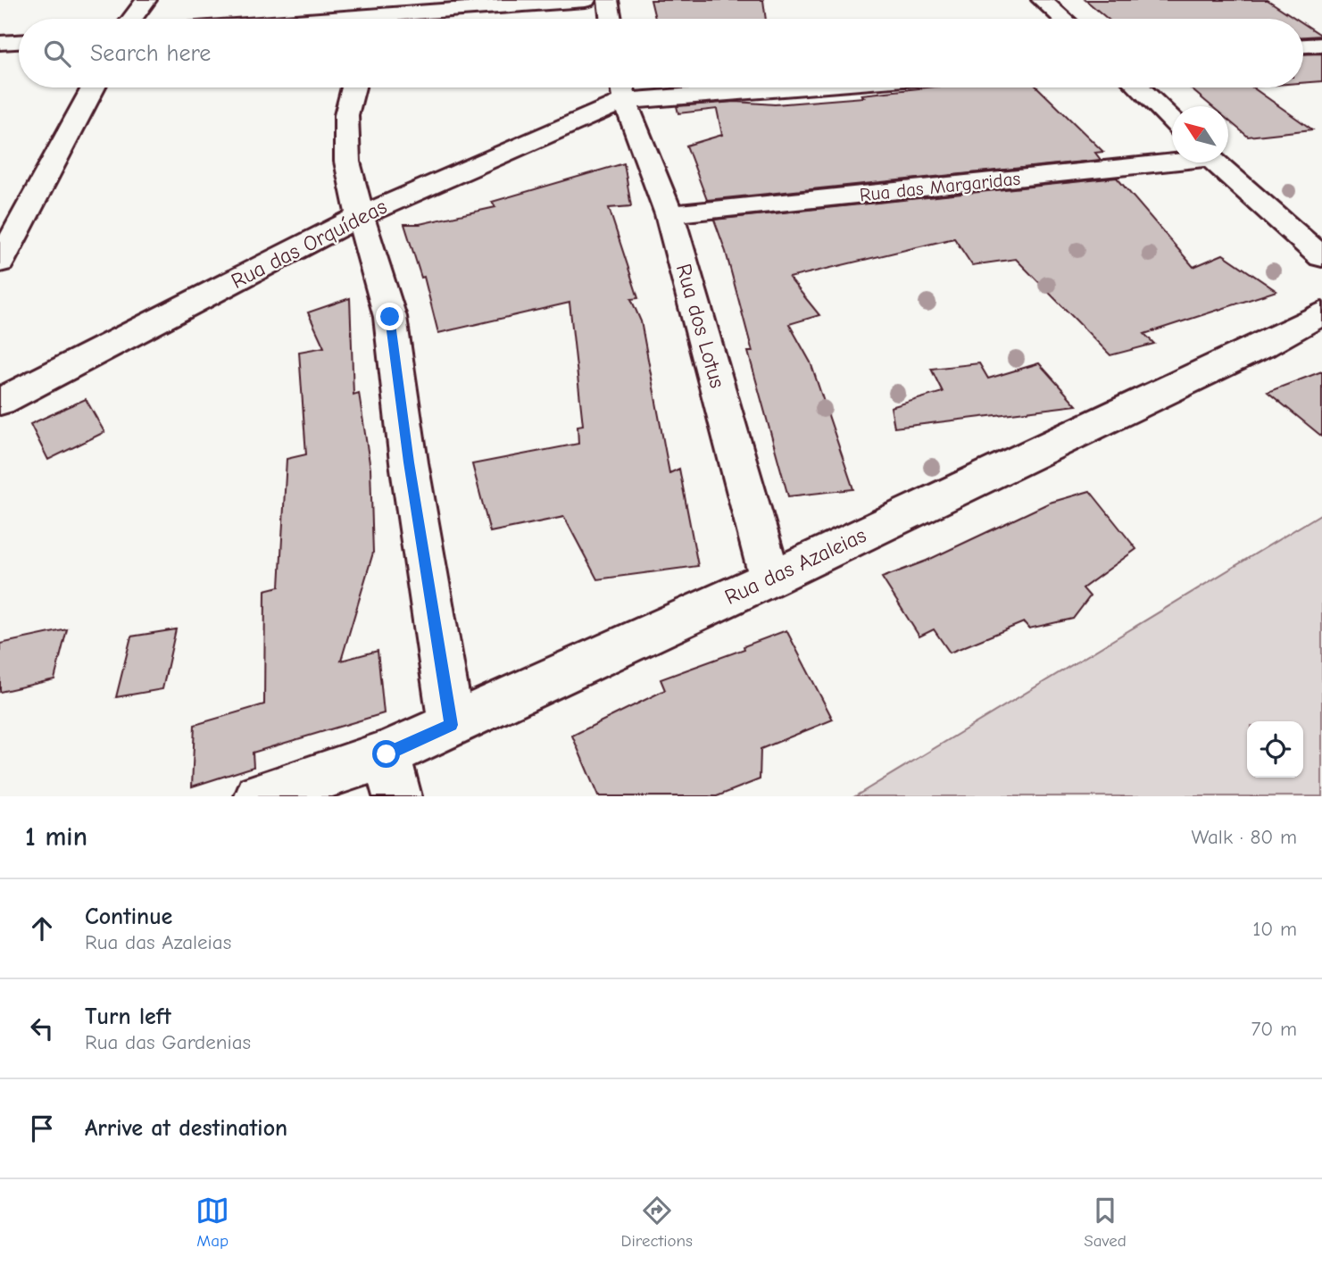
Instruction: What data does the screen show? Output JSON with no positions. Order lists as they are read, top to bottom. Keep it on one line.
{"streets":{"street":["Rua das Margaridas","Rua das Orquídeas","Rua dos Lotus","Rua das Azaleias"]},"crossings":[["Rua das Margaridas","Rua dos Lotus"],["Rua das Orquídeas","Rua dos Lotus"],["Rua dos Lotus","Rua das Azaleias"]],"north":"top left","page":{"search":"Search here","heading":["1 min","Walk · 80 m"],"list":[["Continue","Rua das Azaleias","10 m"],["Turn left","Rua das Gardenias","70 m"],"Arrive at destination"],"nav":["Map","Directions","Saved"]}}
